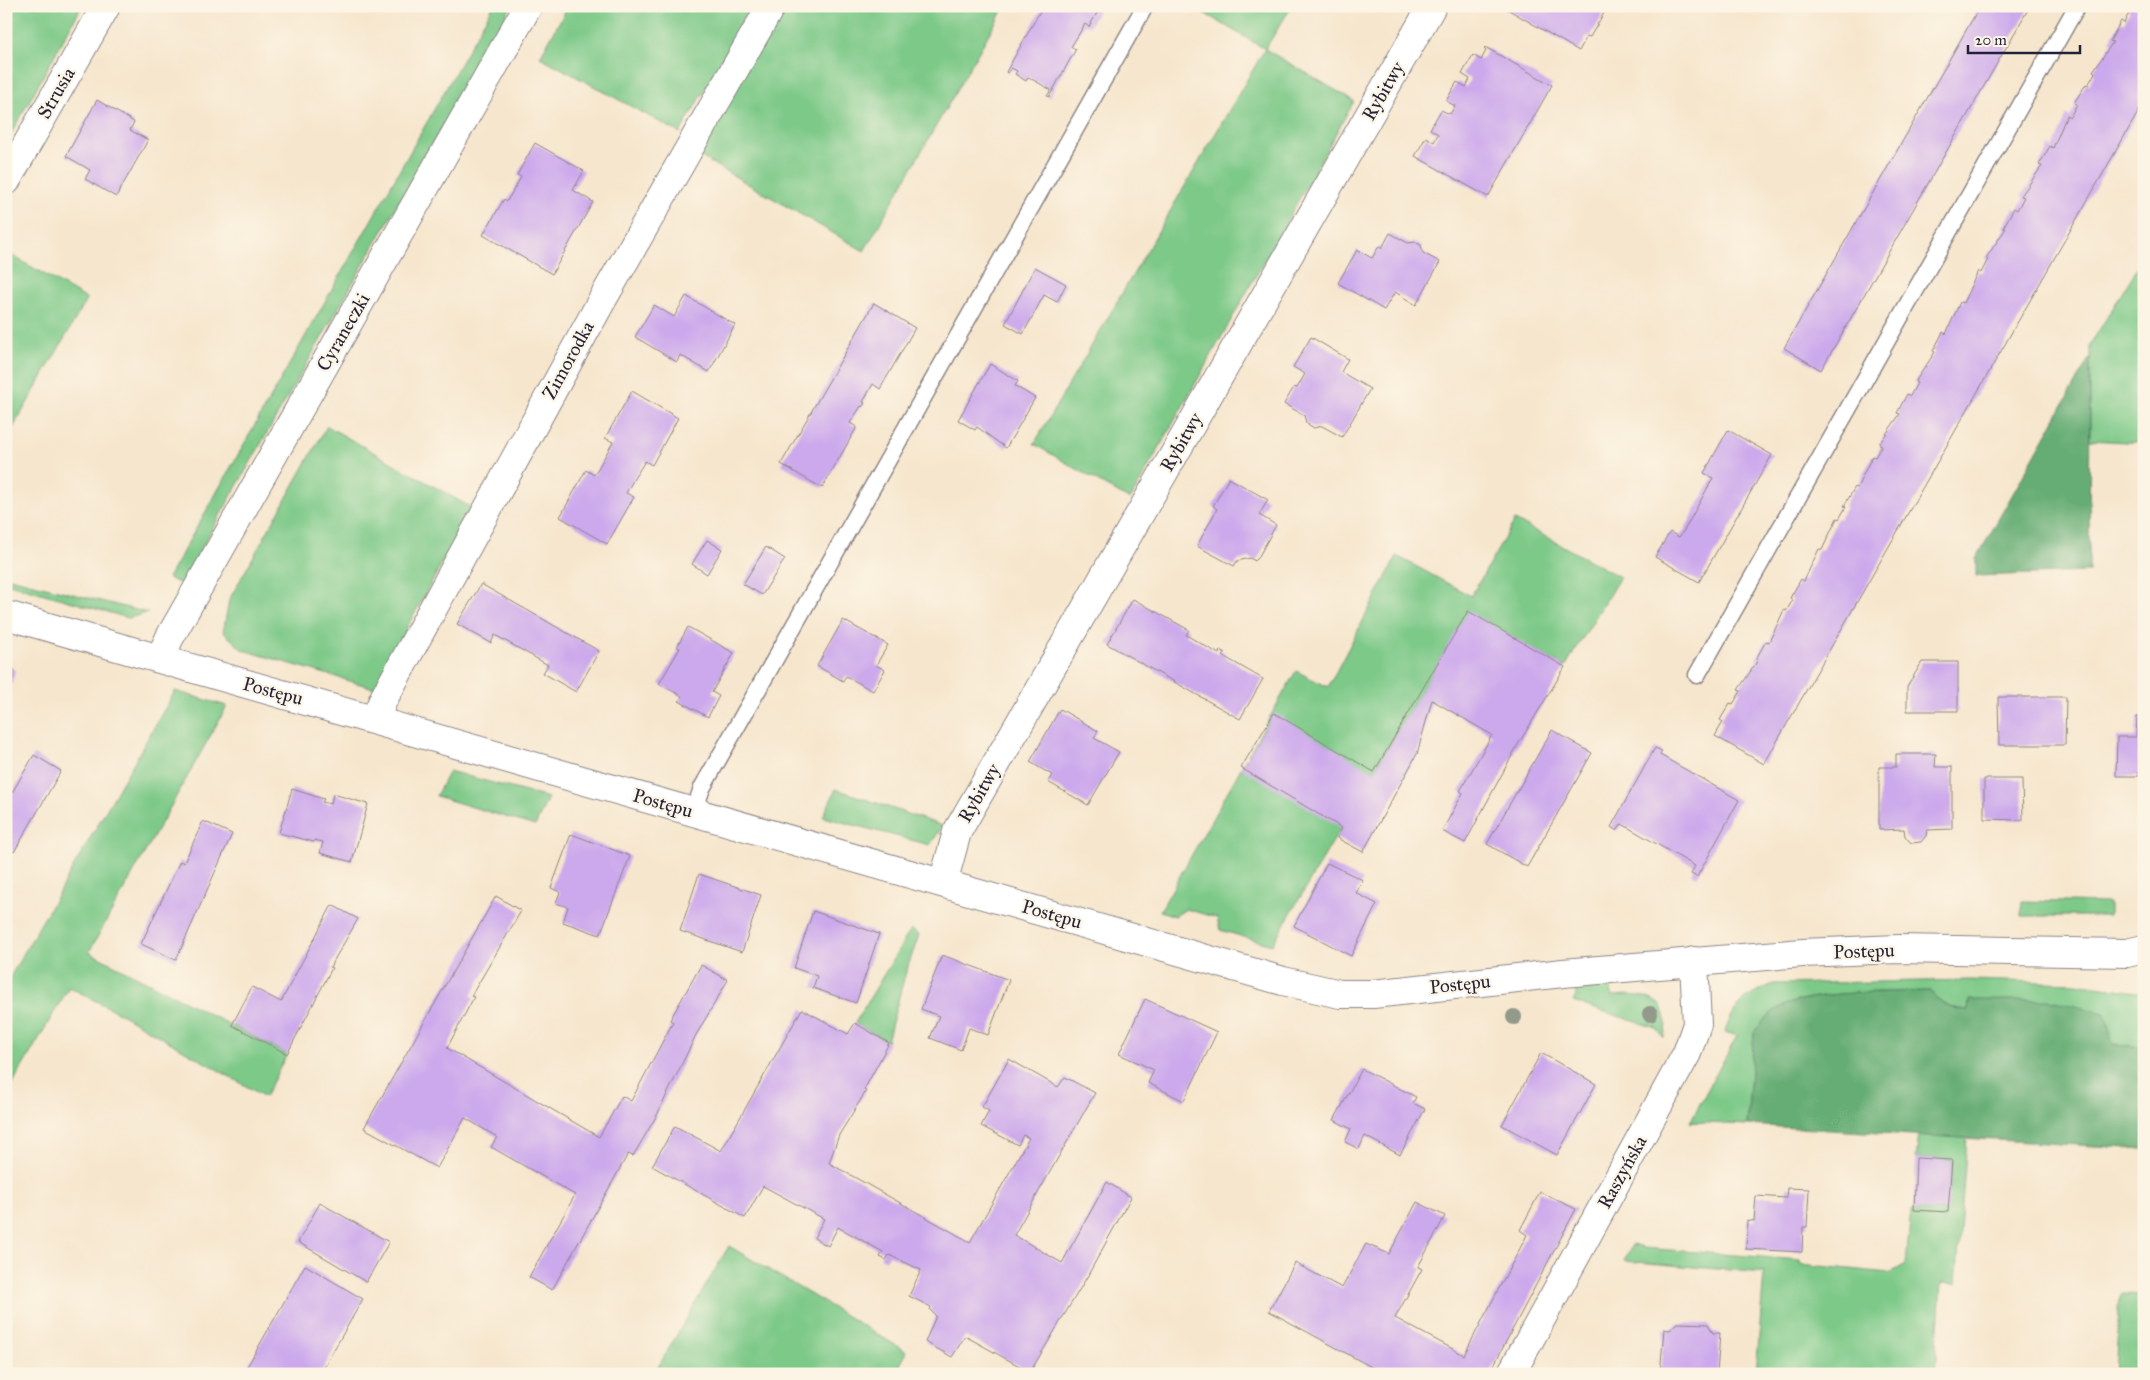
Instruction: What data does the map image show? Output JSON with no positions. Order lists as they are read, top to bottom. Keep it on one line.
{"streets":{"street":["Rybitwy","Strusia","Cyraneczki","Zimorodka","Postępu","Raszyńska"]},"crossings":[["Rybitwy","Postępu"],["Cyraneczki","Postępu"],["Zimorodka","Postępu"],["Postępu","Raszyńska"]],"scale_bar":"20 m"}
